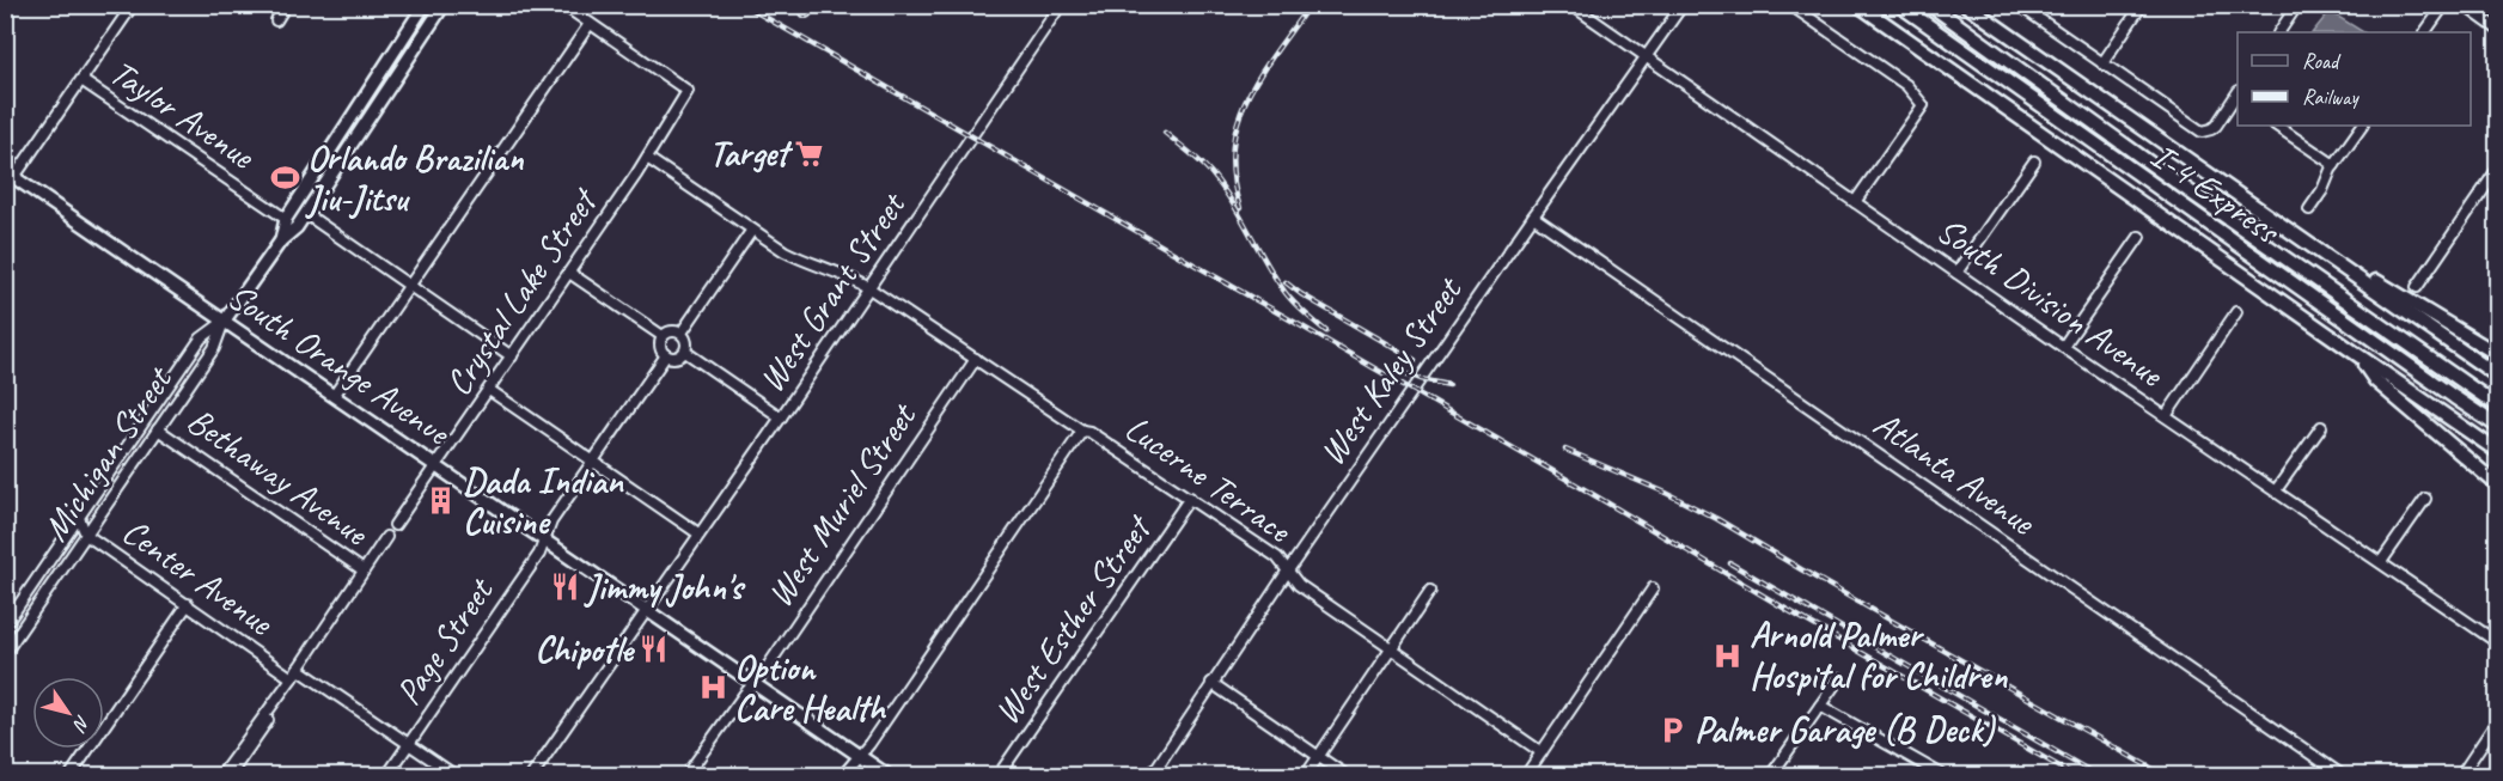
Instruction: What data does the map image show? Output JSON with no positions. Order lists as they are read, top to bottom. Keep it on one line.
{"streets":{"highway":["I-4 Express"],"main road":["South Orange Avenue","Michigan Street"],"street":["Taylor Avenue","Crystal Lake Street","West Grant Street","South Division Avenue","West Kaley Street","Atlanta Avenue","Bethaway Avenue","Lucerne Terrace","West Muriel Street","Center Avenue","West Esther Street","Page Street"]},"crossings":[["Taylor Avenue","Michigan Street"],["Crystal Lake Street","South Orange Avenue"],["Crystal Lake Street","Lucerne Terrace"],["West Grant Street","South Orange Avenue"],["West Grant Street","Lucerne Terrace"],["South Division Avenue","West Kaley Street"],["South Orange Avenue","Michigan Street"],["South Orange Avenue","West Muriel Street"],["South Orange Avenue","Page Street"],["West Kaley Street","Atlanta Avenue"],["West Kaley Street","Lucerne Terrace"],["Michigan Street","Bethaway Avenue"],["Michigan Street","Center Avenue"],["Lucerne Terrace","West Muriel Street"],["Lucerne Terrace","West Esther Street"],["Center Avenue","Page Street"]],"places":{"supermarket":["Target"],"sports":["Orlando Brazilian Jiu-Jitsu"],"building":["Dada Indian Cuisine"],"restaurant":["Jimmy John's","Chipotle"],"hospital":["Arnold Palmer Hospital for Children","Option Care Health"],"parking":["Palmer Garage (B Deck)"]},"legend":["Road","Railway"],"north":"bottom right"}
